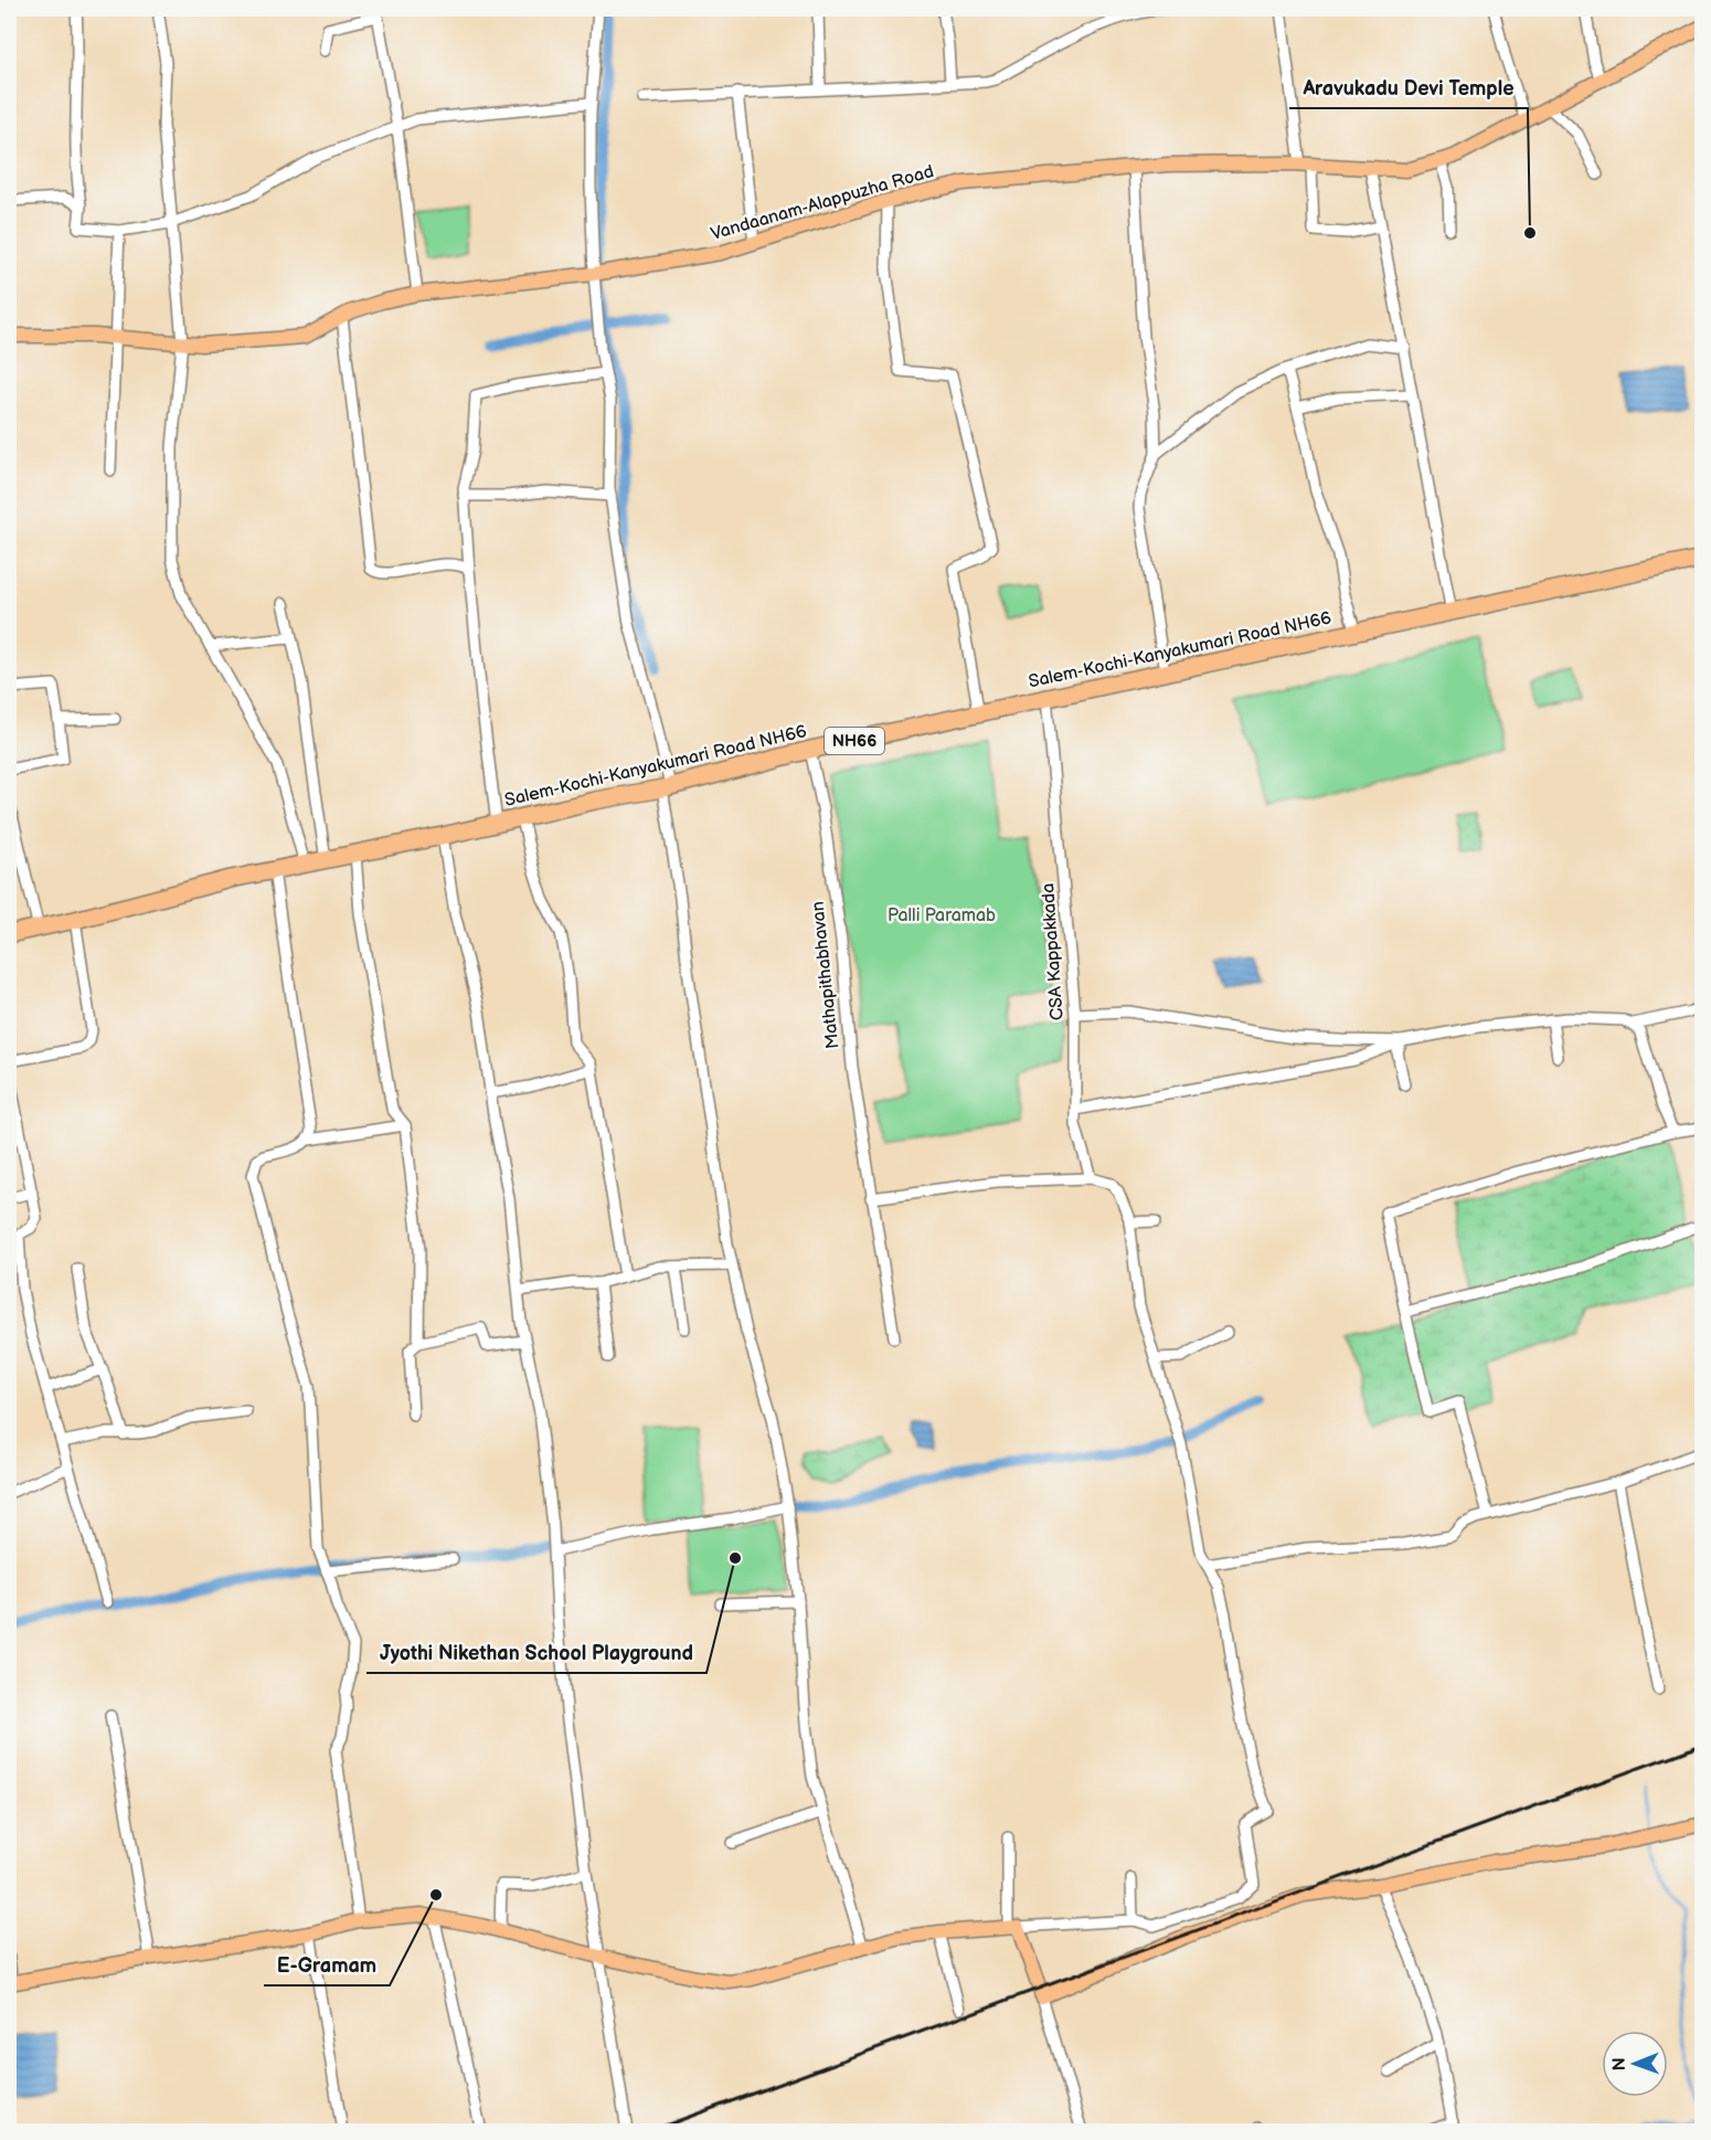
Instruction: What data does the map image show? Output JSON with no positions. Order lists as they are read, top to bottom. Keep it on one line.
{"streets":{"highway":["Salem-Kochi-Kanyakumari Road NH66","NH66"],"main road":["Vandaanam-Alappuzha Road"],"street":["CSA Kappakkada","Mathapithabhavan"]},"crossings":[["Salem-Kochi-Kanyakumari Road NH66","CSA Kappakkada"],["Salem-Kochi-Kanyakumari Road NH66","Mathapithabhavan"]],"parks":["Palli Paramab"],"places":["Aravukadu Devi Temple","Jyothi Nikethan School Playground","E-Gramam"],"north":"left"}
